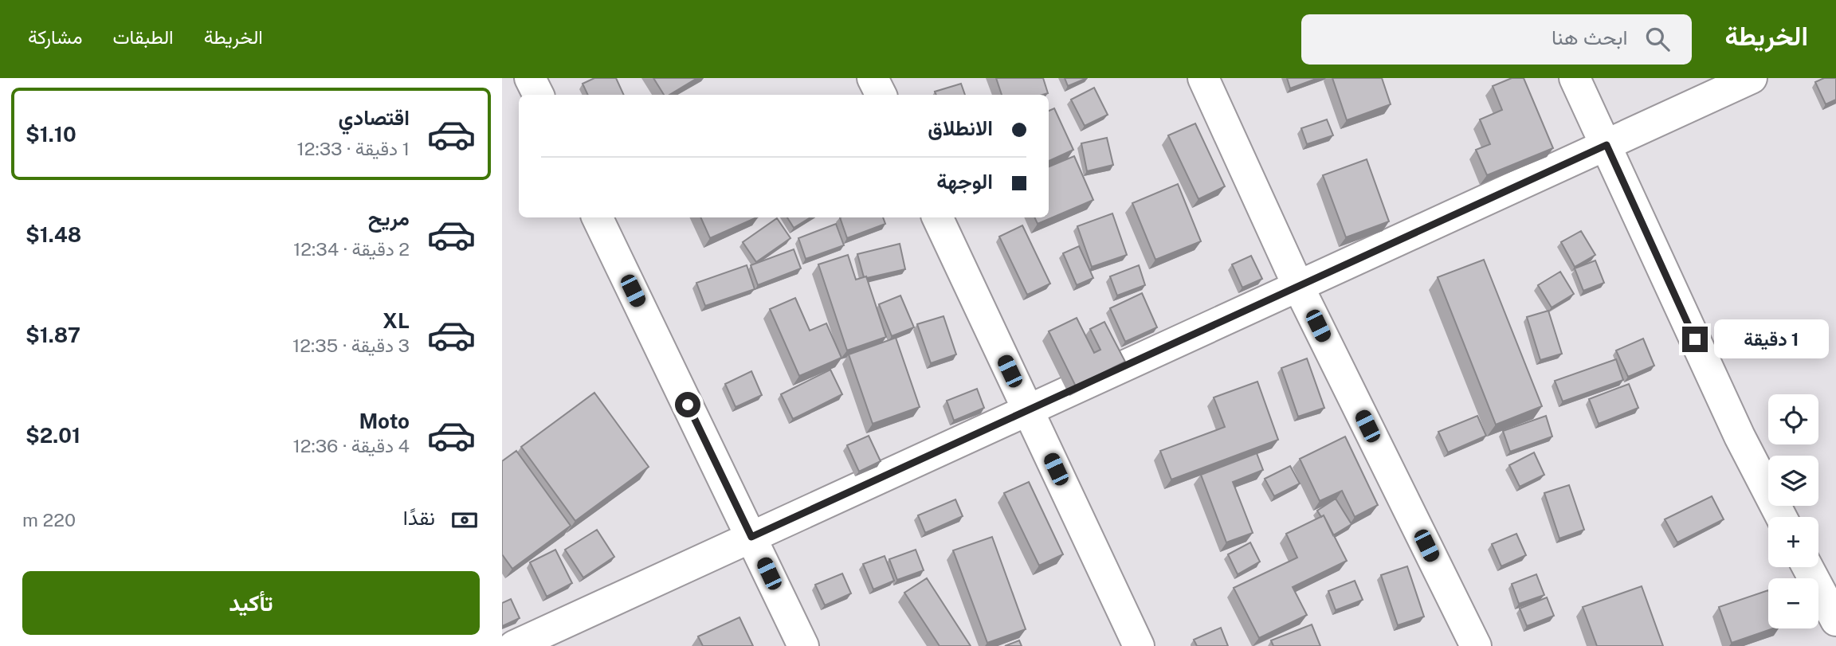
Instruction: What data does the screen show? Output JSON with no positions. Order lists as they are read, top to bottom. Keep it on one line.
{"page":{"header":"الخريطة","search":"ابحث هنا","nav":["الخريطة","الطبقات","مشاركة"],"list":[{"name":"اقتصادي","note":"1 دقيقة · 12:33","value":"$1.10"},{"name":"مريح","note":"2 دقيقة · 12:34","value":"$1.48"},{"name":"XL","note":"3 دقيقة · 12:35","value":"$1.87"},{"name":"Moto","note":"4 دقيقة · 12:36","value":"$2.01"}],"banner":["الانطلاق","الوجهة"],"bubble":"1 دقيقة","map_buttons":["+","−"],"pay":["نقدًا","220 m"],"buttons":"تأكيد"}}
